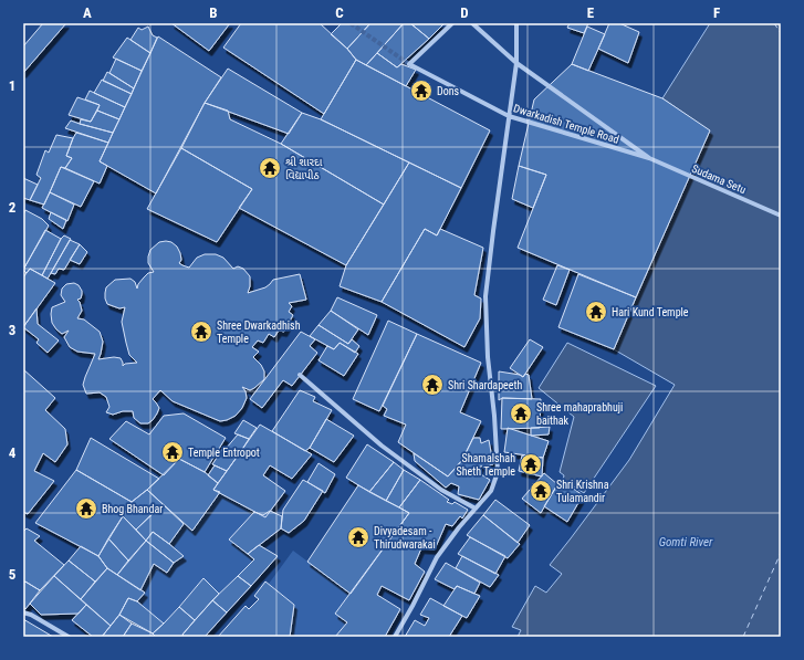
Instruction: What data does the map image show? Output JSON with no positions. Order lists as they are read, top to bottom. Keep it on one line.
{"streets":{"street":["Dwarkadish Temple Road","Sudama Setu"]},"crossings":[["Dwarkadish Temple Road","Sudama Setu"]],"water":["Gomti River"],"places":{"temple":["Dons","શ્રી શારદા વિદ્યાપીઠ","Hari Kund Temple","Shree Dwarkadhish Temple","Shri Shardapeeth","Shree mahaprabhuji baithak","Temple Entropot","Shamalshah Sheth Temple","Shri Krishna Tulamandir","Bhog Bhandar","Divyadesam - Thirudwarakai"]},"grid":{"columns":["A","B","C","D","E","F"],"rows":["1","2","3","4","5"]}}
